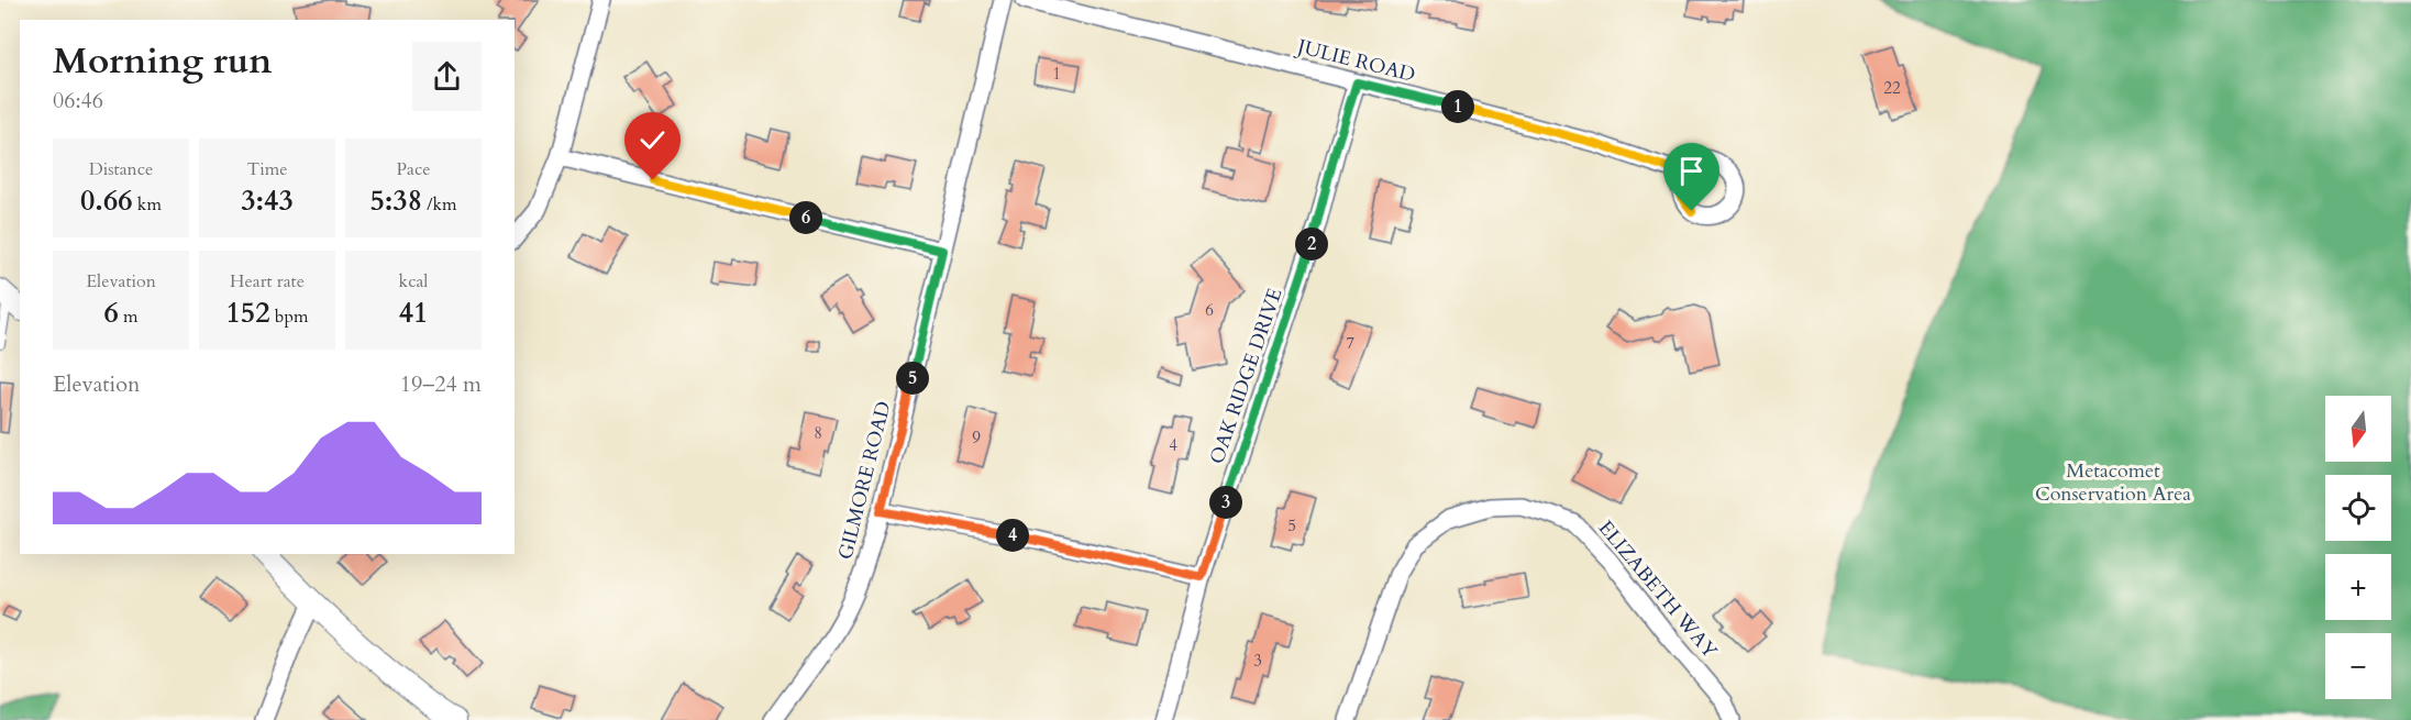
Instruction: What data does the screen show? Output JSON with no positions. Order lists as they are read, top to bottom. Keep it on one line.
{"streets":{"street":["JULIE ROAD","OAK RIDGE DRIVE","GILMORE ROAD","ELIZABETH WAY"]},"crossings":[["JULIE ROAD","OAK RIDGE DRIVE"]],"parks":["Metacomet Conservation Area"],"house_numbers":["1","22","6","7","8","9","4","5","3"],"north":"bottom","page":{"heading":["Morning run","06:46"],"pins":["1","6","2","5","3","4"],"stats":[["Distance","0.66 km"],["Time","3:43"],["Pace","5:38 /km"],["Elevation","6 m"],["Heart rate","152 bpm"],["kcal","41"]],"chart":["Elevation","19–24 m"],"map_buttons":["+","−"]}}
